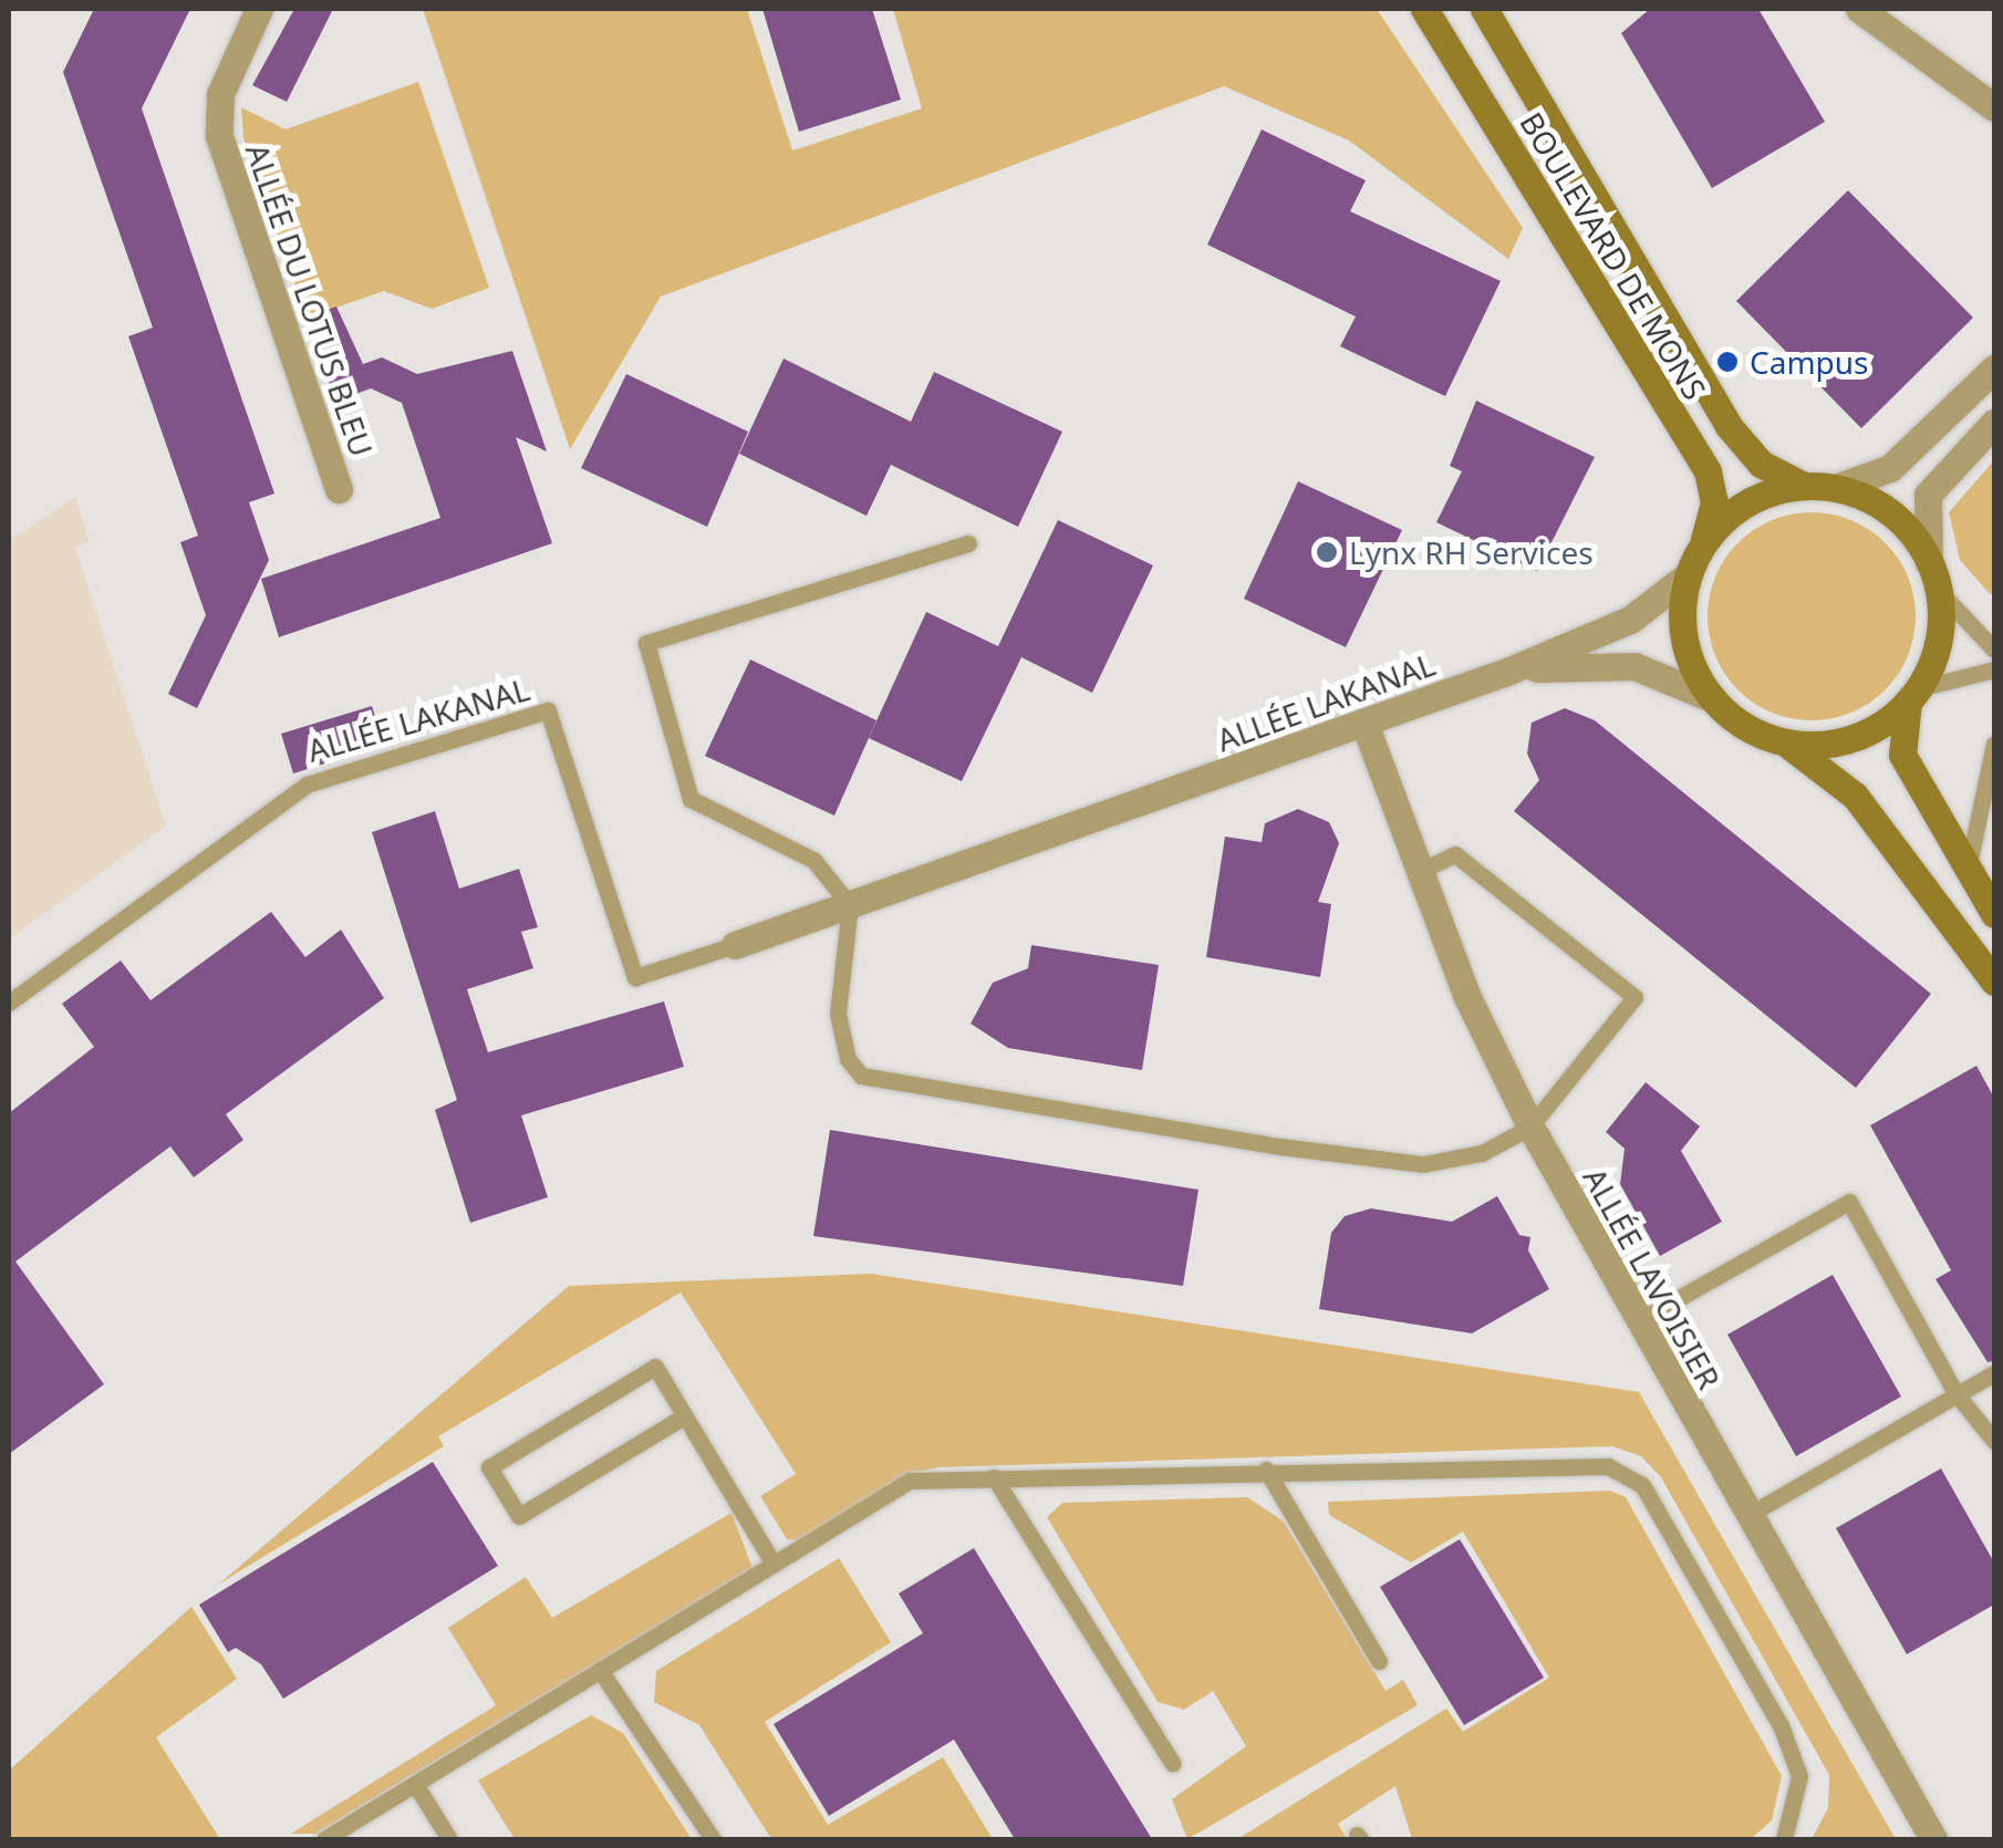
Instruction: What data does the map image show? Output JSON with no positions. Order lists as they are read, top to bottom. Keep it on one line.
{"streets":{"main road":["BOULEVARD DE MONS"],"street":["ALLÉE DU LOTUS BLEU","ALLÉE LAKANAL","ALLÉE LAVOISIER"]},"crossings":[["BOULEVARD DE MONS","ALLÉE LAKANAL"],["ALLÉE LAKANAL","ALLÉE LAVOISIER"]],"places":["Campus","Lynx RH Services"]}
